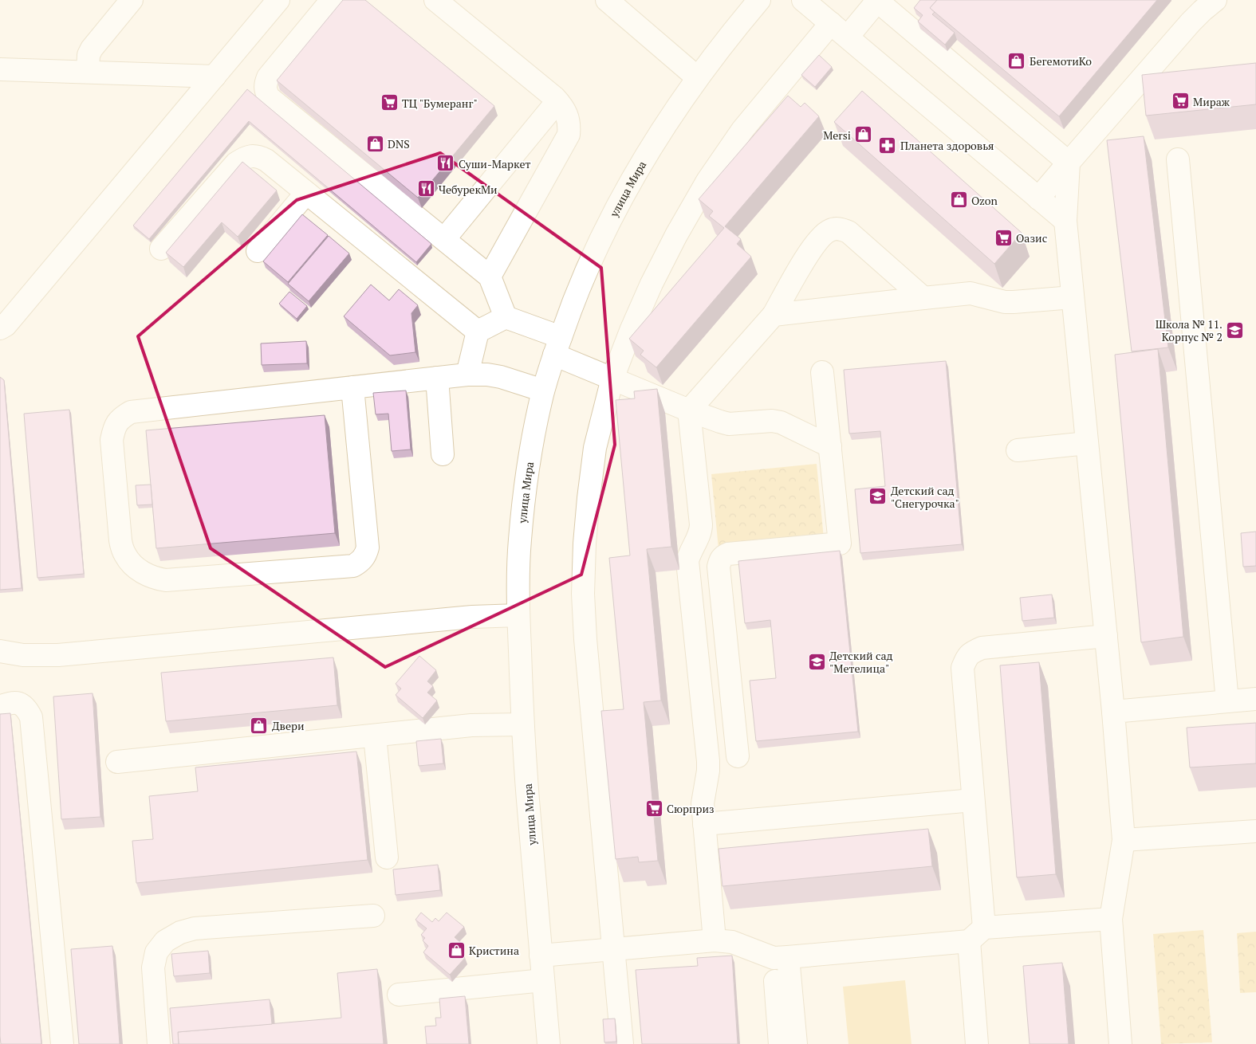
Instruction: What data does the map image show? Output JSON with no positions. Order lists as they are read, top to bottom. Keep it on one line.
{"streets":{"street":["улица Мира"]},"places":{"shop":["БегемотиКо","Mersi","DNS","Ozon","Двери","Кристина"],"supermarket":["Мираж","ТЦ \"Бумеранг\"","Оазис","Сюрприз"],"pharmacy":["Планета здоровья"],"restaurant":["Суши-Маркет","ЧебурекМи"],"school or university":["Школа № 11. Корпус № 2","Детский сад \"Снегурочка\"","Детский сад \"Метелица\""]}}
